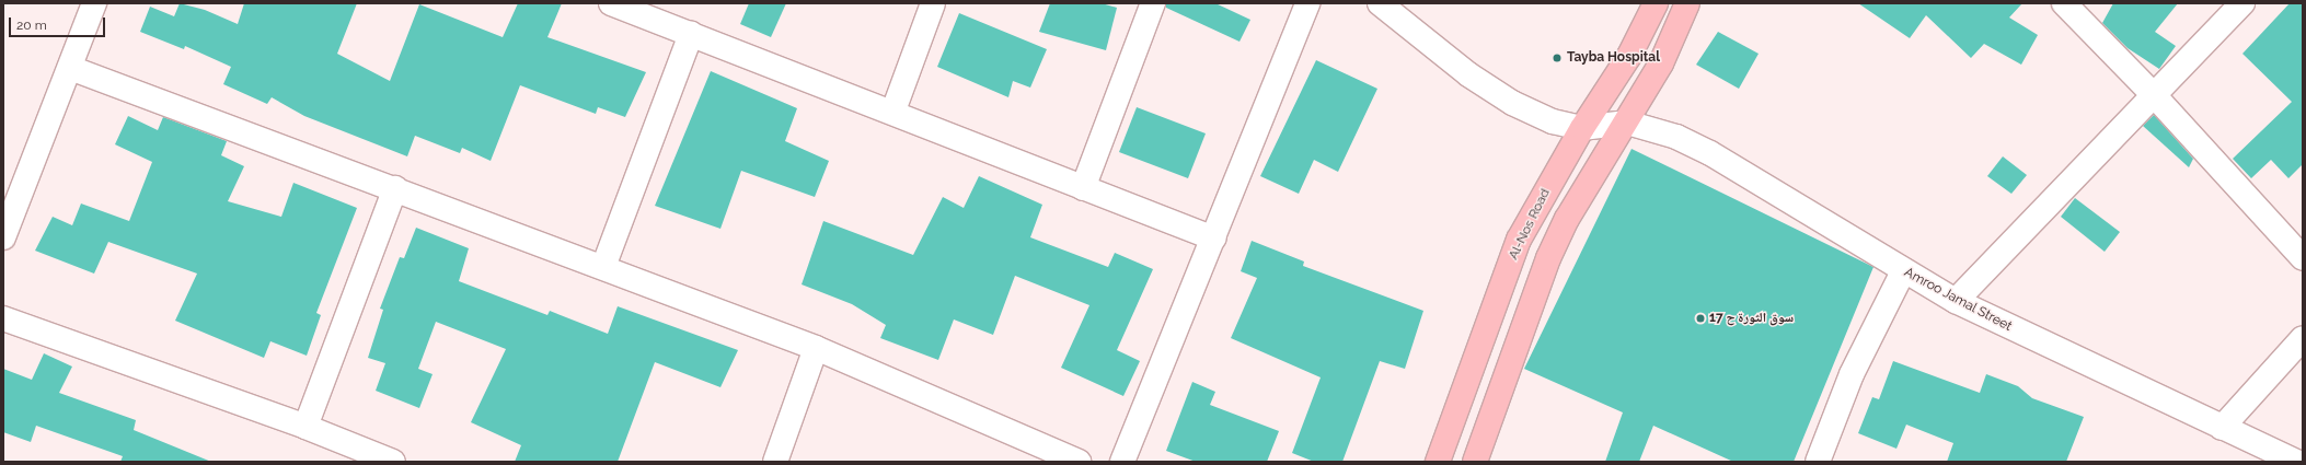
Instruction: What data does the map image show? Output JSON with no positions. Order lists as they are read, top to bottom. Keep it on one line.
{"streets":{"main road":["Al-Nos Road"],"street":["Amroo Jamal Street"]},"places":["Tayba Hospital","سوق الثورة ح 17"],"scale_bar":"20 m"}
